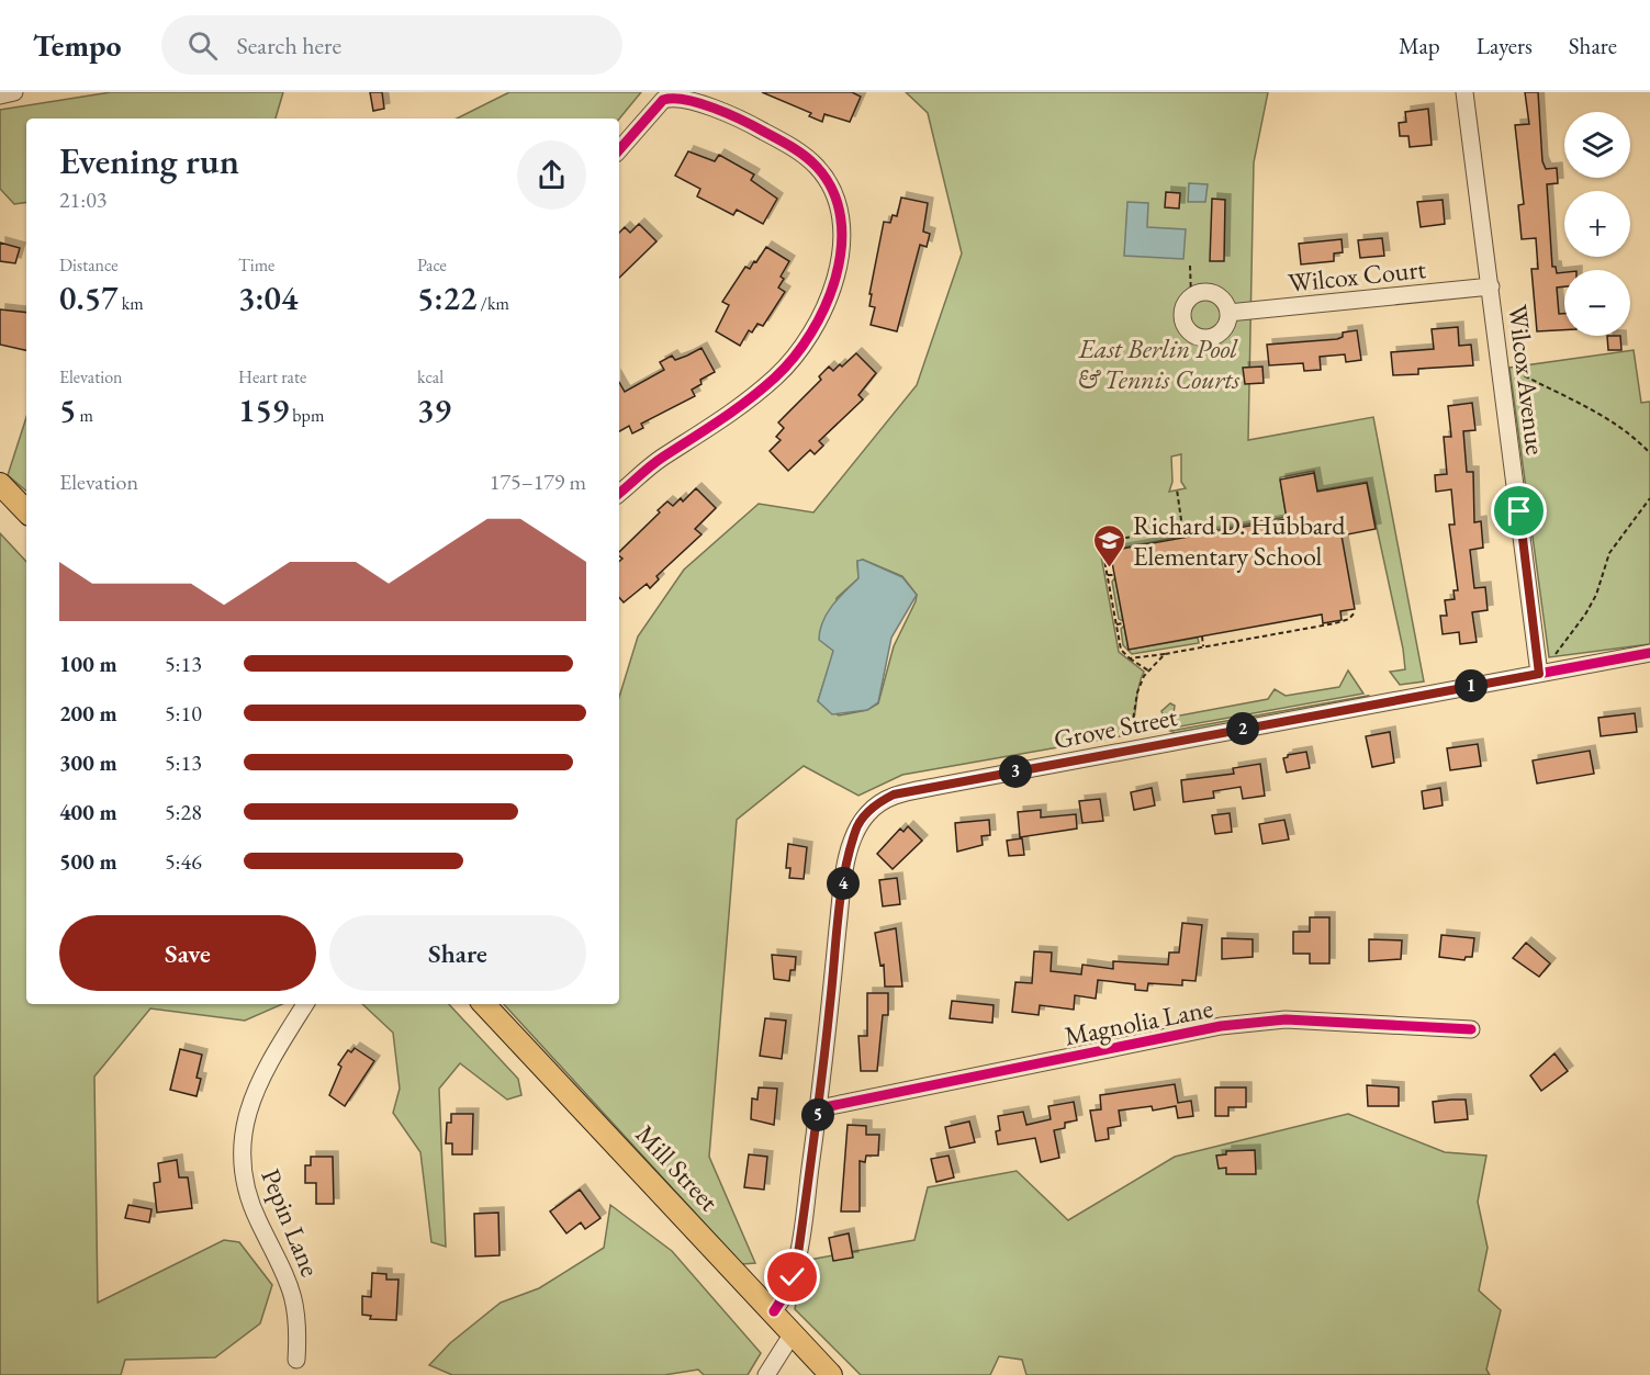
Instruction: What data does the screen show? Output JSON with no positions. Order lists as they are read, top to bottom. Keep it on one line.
{"streets":{"main road":["Mill Street"],"street":["Wilcox Court","Wilcox Avenue","Grove Street","Magnolia Lane","Pepin Lane"]},"crossings":[["Wilcox Court","Wilcox Avenue"],["Wilcox Avenue","Grove Street"],["Grove Street","Magnolia Lane"],["Grove Street","Mill Street"]],"parks":["East Berlin Pool & Tennis Courts"],"places":{"school or university":["Richard D. Hubbard Elementary School"]},"page":{"header":"Tempo","search":"Search here","nav":["Map","Layers","Share"],"map_buttons":["+","−"],"heading":["Evening run","21:03"],"stats":[["Distance","0.57 km"],["Time","3:04"],["Pace","5:22 /km"],["Elevation","5 m"],["Heart rate","159 bpm"],["kcal","39"]],"chart":["Elevation","175–179 m"],"list":[{"name":"100 m","note":"5:13"},{"name":"200 m","note":"5:10"},{"name":"300 m","note":"5:13"},{"name":"400 m","note":"5:28"},{"name":"500 m","note":"5:46"}],"pins":["1","2","3","4","5"],"buttons":["Save","Share"]}}
